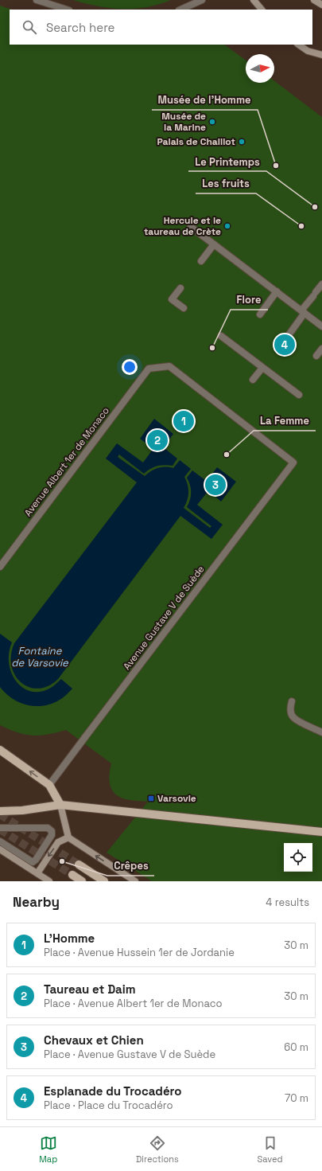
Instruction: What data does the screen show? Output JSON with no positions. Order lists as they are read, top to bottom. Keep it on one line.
{"streets":{"street":["Avenue Albert 1er de Monaco","Avenue Gustave V de Suède"]},"crossings":[["Avenue Albert 1er de Monaco","Avenue Gustave V de Suède"]],"water":["Fontaine de Varsovie"],"places":{"other":["Musée de la Marine","Palais de Chaillot","Musée de l'Homme","Le Printemps","Hercule et le taureau de Crète","Les fruits","Flore","La Femme","Crêpes"],"transit":["Varsovie"]},"north":"right","page":{"search":"Search here","pins":["4","1","2","3"],"heading":["Nearby","4 results"],"list":[{"mark":"1","name":"L'Homme","note":"Place · Avenue Hussein 1er de Jordanie","value":"30 m"},{"mark":"2","name":"Taureau et Daim","note":"Place · Avenue Albert 1er de Monaco","value":"30 m"},{"mark":"3","name":"Chevaux et Chien","note":"Place · Avenue Gustave V de Suède","value":"60 m"},{"mark":"4","name":"Esplanade du Trocadéro","note":"Place · Place du Trocadéro","value":"70 m"}],"nav":["Map","Directions","Saved"]}}
